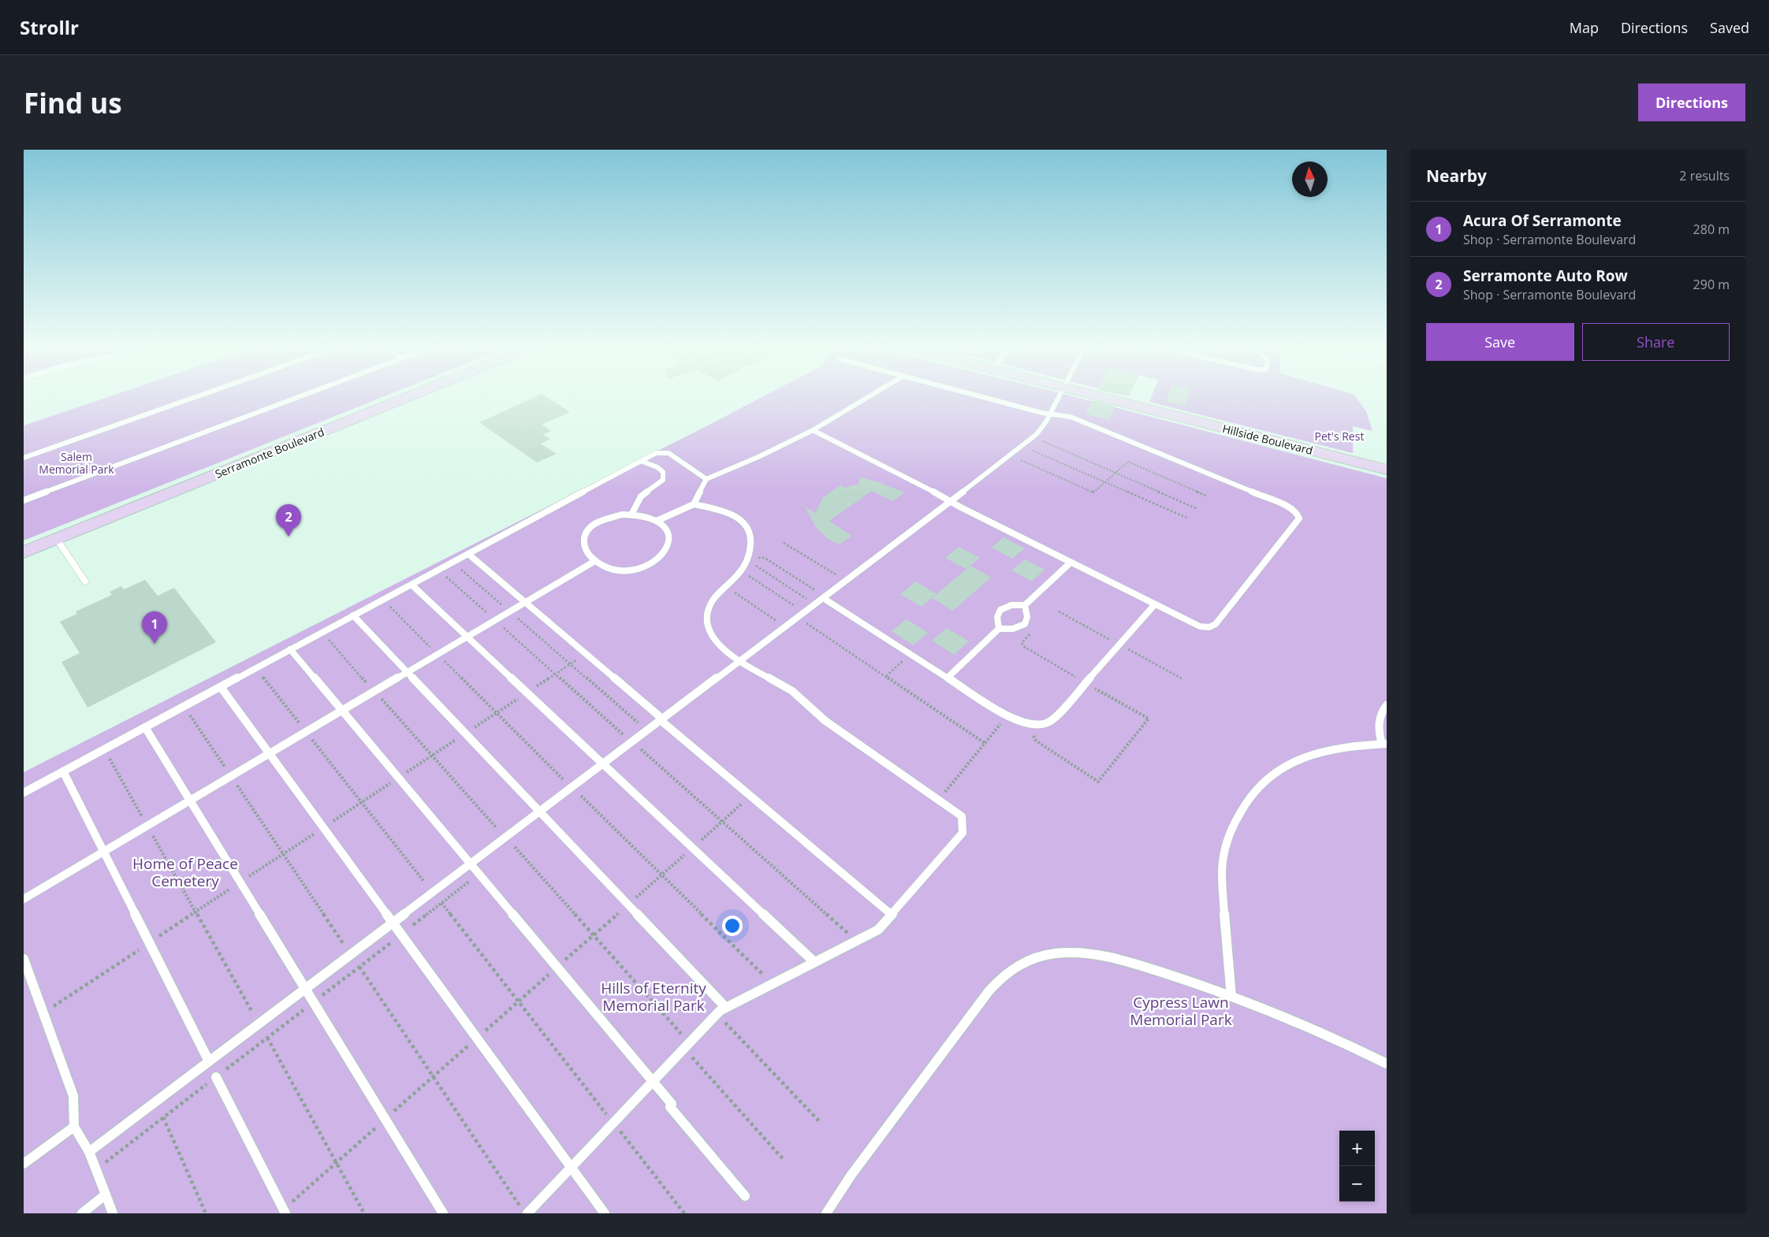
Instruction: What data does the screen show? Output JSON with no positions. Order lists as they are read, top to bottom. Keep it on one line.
{"streets":{"main road":["Hillside Boulevard","Serramonte Boulevard"]},"parks":["Pet's Rest","Salem Memorial Park","Home of Peace Cemetery","Hills of Eternity Memorial Park","Cypress Lawn Memorial Park"],"north":"top","page":{"header":"Strollr","nav":["Map","Directions","Saved"],"buttons":["Directions",["Save","Share"]],"title":"Find us","heading":["Nearby","2 results"],"list":[{"mark":"1","name":"Acura Of Serramonte","note":"Shop · Serramonte Boulevard","value":"280 m"},{"mark":"2","name":"Serramonte Auto Row","note":"Shop · Serramonte Boulevard","value":"290 m"}],"pins":["2","1"],"map_buttons":["+","−"]}}
